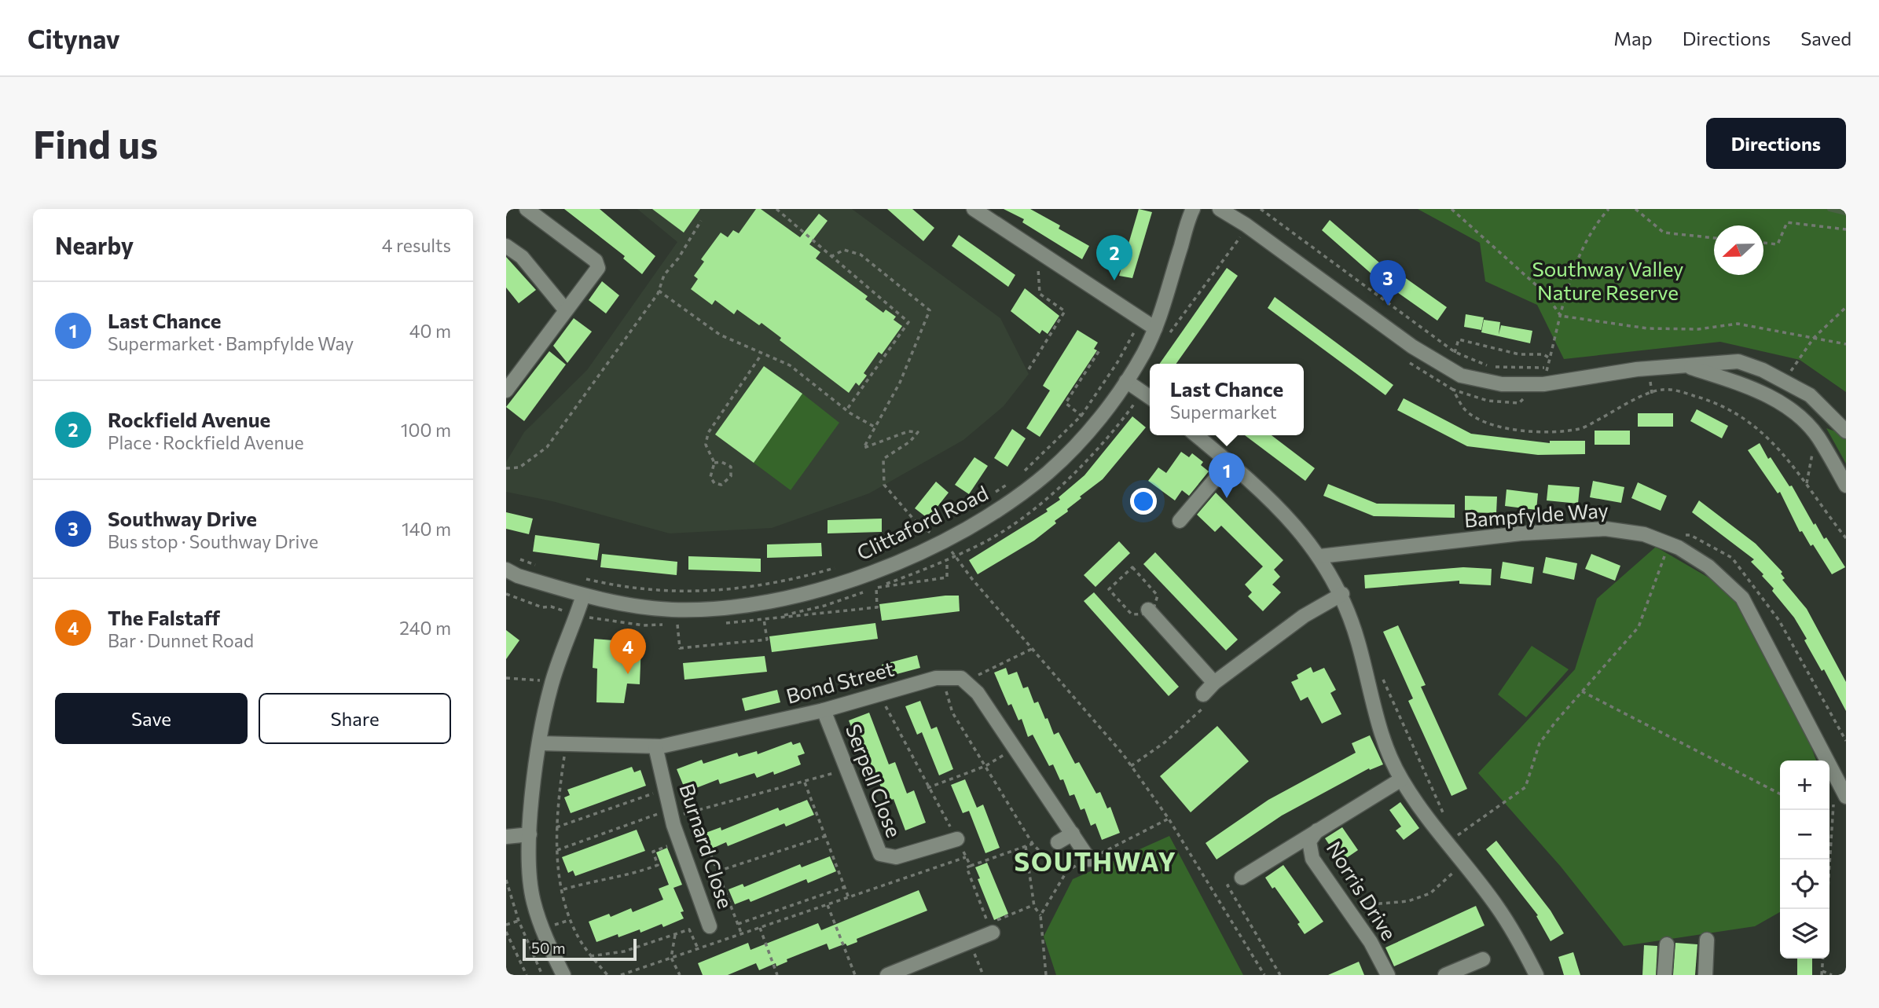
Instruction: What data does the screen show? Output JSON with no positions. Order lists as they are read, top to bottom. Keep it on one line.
{"streets":{"street":["Bampfylde Way","Clittaford Road","Bond Street","Serpell Close","Burnard Close","Norris Drive"]},"crossings":[["Bond Street","Serpell Close"],["Bond Street","Burnard Close"]],"districts":["SOUTHWAY"],"parks":["Southway Valley Nature Reserve"],"scale_bar":"50 m","north":"left","page":{"header":"Citynav","nav":["Map","Directions","Saved"],"buttons":["Directions",["Save","Share"]],"title":"Find us","heading":["Nearby","4 results"],"pins":["2","3","1","4"],"list":[{"mark":"1","name":"Last Chance","note":"Supermarket · Bampfylde Way","value":"40 m"},{"mark":"2","name":"Rockfield Avenue","note":"Place · Rockfield Avenue","value":"100 m"},{"mark":"3","name":"Southway Drive","note":"Bus stop · Southway Drive","value":"140 m"},{"mark":"4","name":"The Falstaff","note":"Bar · Dunnet Road","value":"240 m"}],"popup":["Last Chance","Supermarket"],"map_buttons":["+","−"],"scale":"50 m"}}
